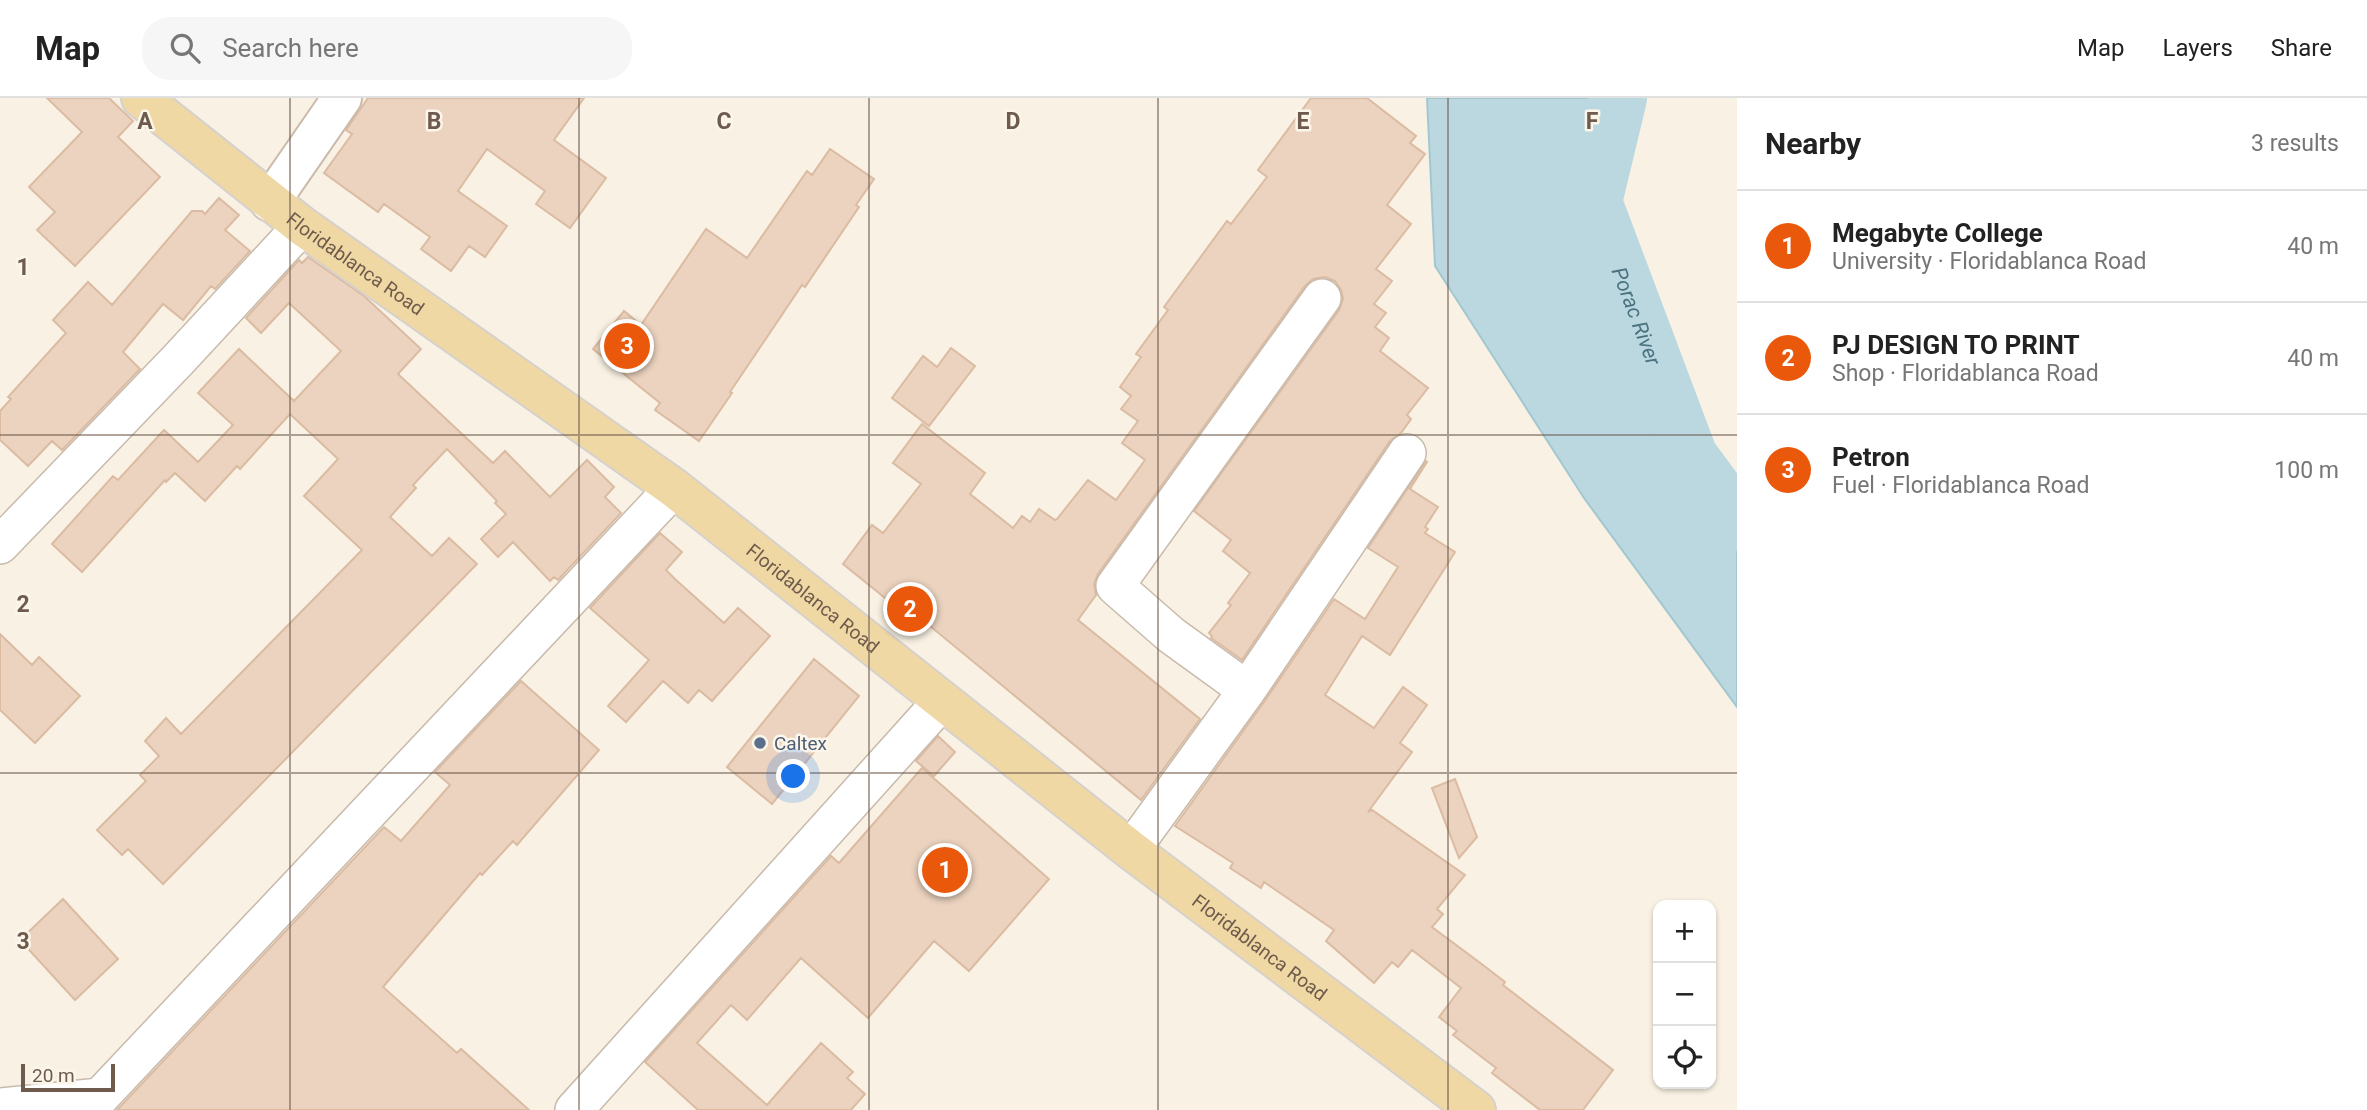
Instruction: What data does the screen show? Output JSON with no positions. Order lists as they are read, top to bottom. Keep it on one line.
{"streets":{"main road":["Floridablanca Road"]},"water":["Porac River"],"places":["Caltex"],"scale_bar":"20 m","page":{"header":"Map","search":"Search here","nav":["Map","Layers","Share"],"heading":["Nearby","3 results"],"list":[{"mark":"1","name":"Megabyte College","note":"University · Floridablanca Road","value":"40 m"},{"mark":"2","name":"PJ DESIGN TO PRINT","note":"Shop · Floridablanca Road","value":"40 m"},{"mark":"3","name":"Petron","note":"Fuel · Floridablanca Road","value":"100 m"}],"pins":["3","2","1"],"map_buttons":["+","−"],"scale":"20 m"},"grid":{"columns":["A","B","C","D","E","F"],"rows":["1","2","3"]}}
